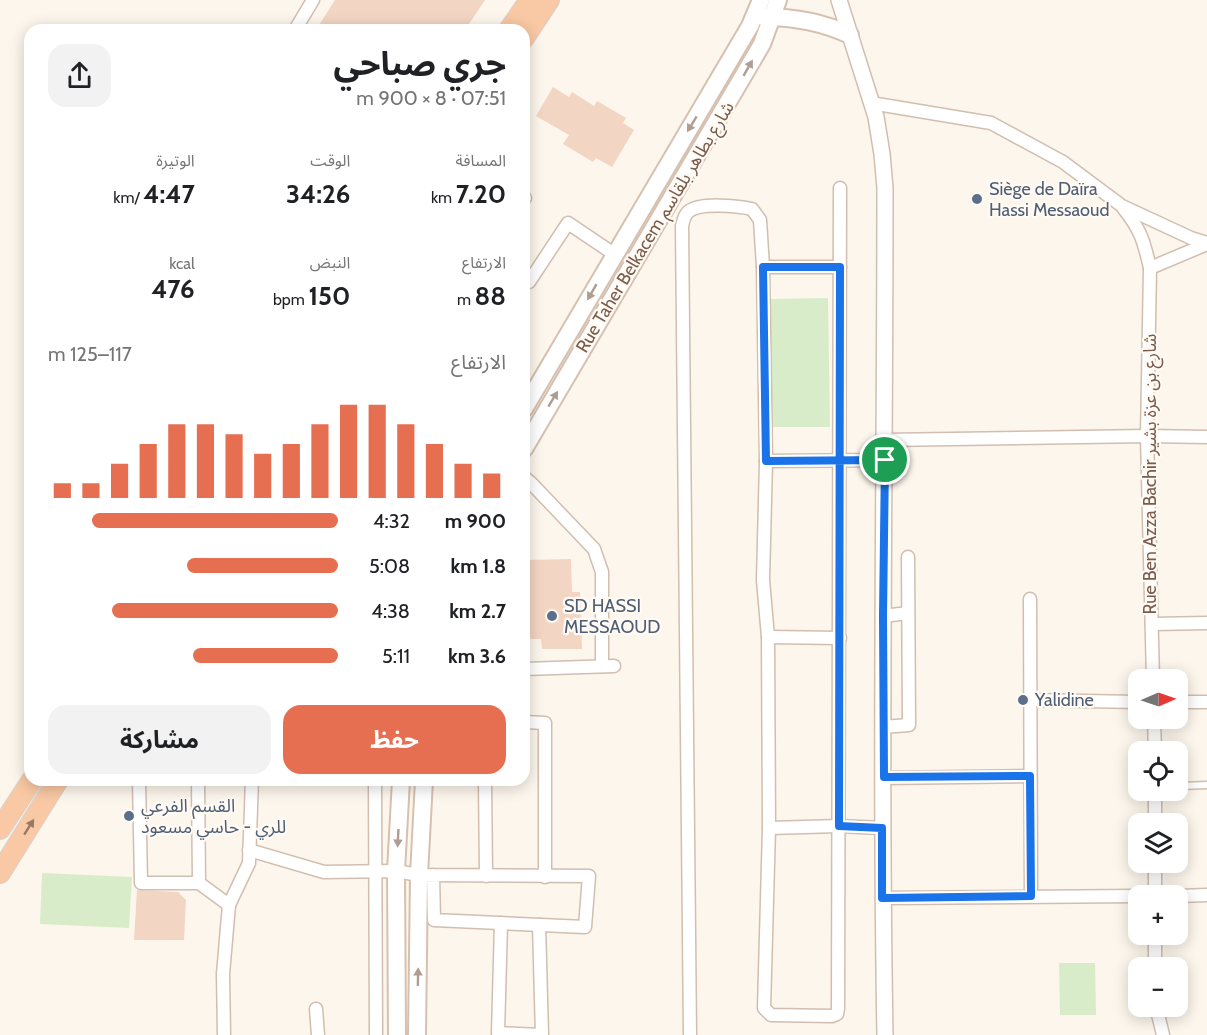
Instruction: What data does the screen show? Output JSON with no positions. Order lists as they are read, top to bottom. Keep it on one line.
{"streets":{"main road":["Rue Taher Belkacem شارع بطاهر بلقاسم"],"street":["Rue Ben Azza Bachir شارع بن عزة بشير"]},"places":["Siège de Daïra Hassi Messaoud","SD HASSI MESSAOUD","Yalidine","القسم الفرعي للري - حاسي مسعود"],"north":"right","page":{"heading":["جري صباحي","07:51 · 8 × 900 m"],"stats":[["المسافة","7.20 km"],["الوقت","34:26"],["الوتيرة","4:47 /km"],["الارتفاع","88 m"],["النبض","150 bpm"],["kcal","476"]],"chart":["الارتفاع","117–125 m"],"list":[{"name":"900 m","note":"4:32"},{"name":"1.8 km","note":"5:08"},{"name":"2.7 km","note":"4:38"},{"name":"3.6 km","note":"5:11"}],"map_buttons":["+","−"],"buttons":["حفظ","مشاركة"]}}
